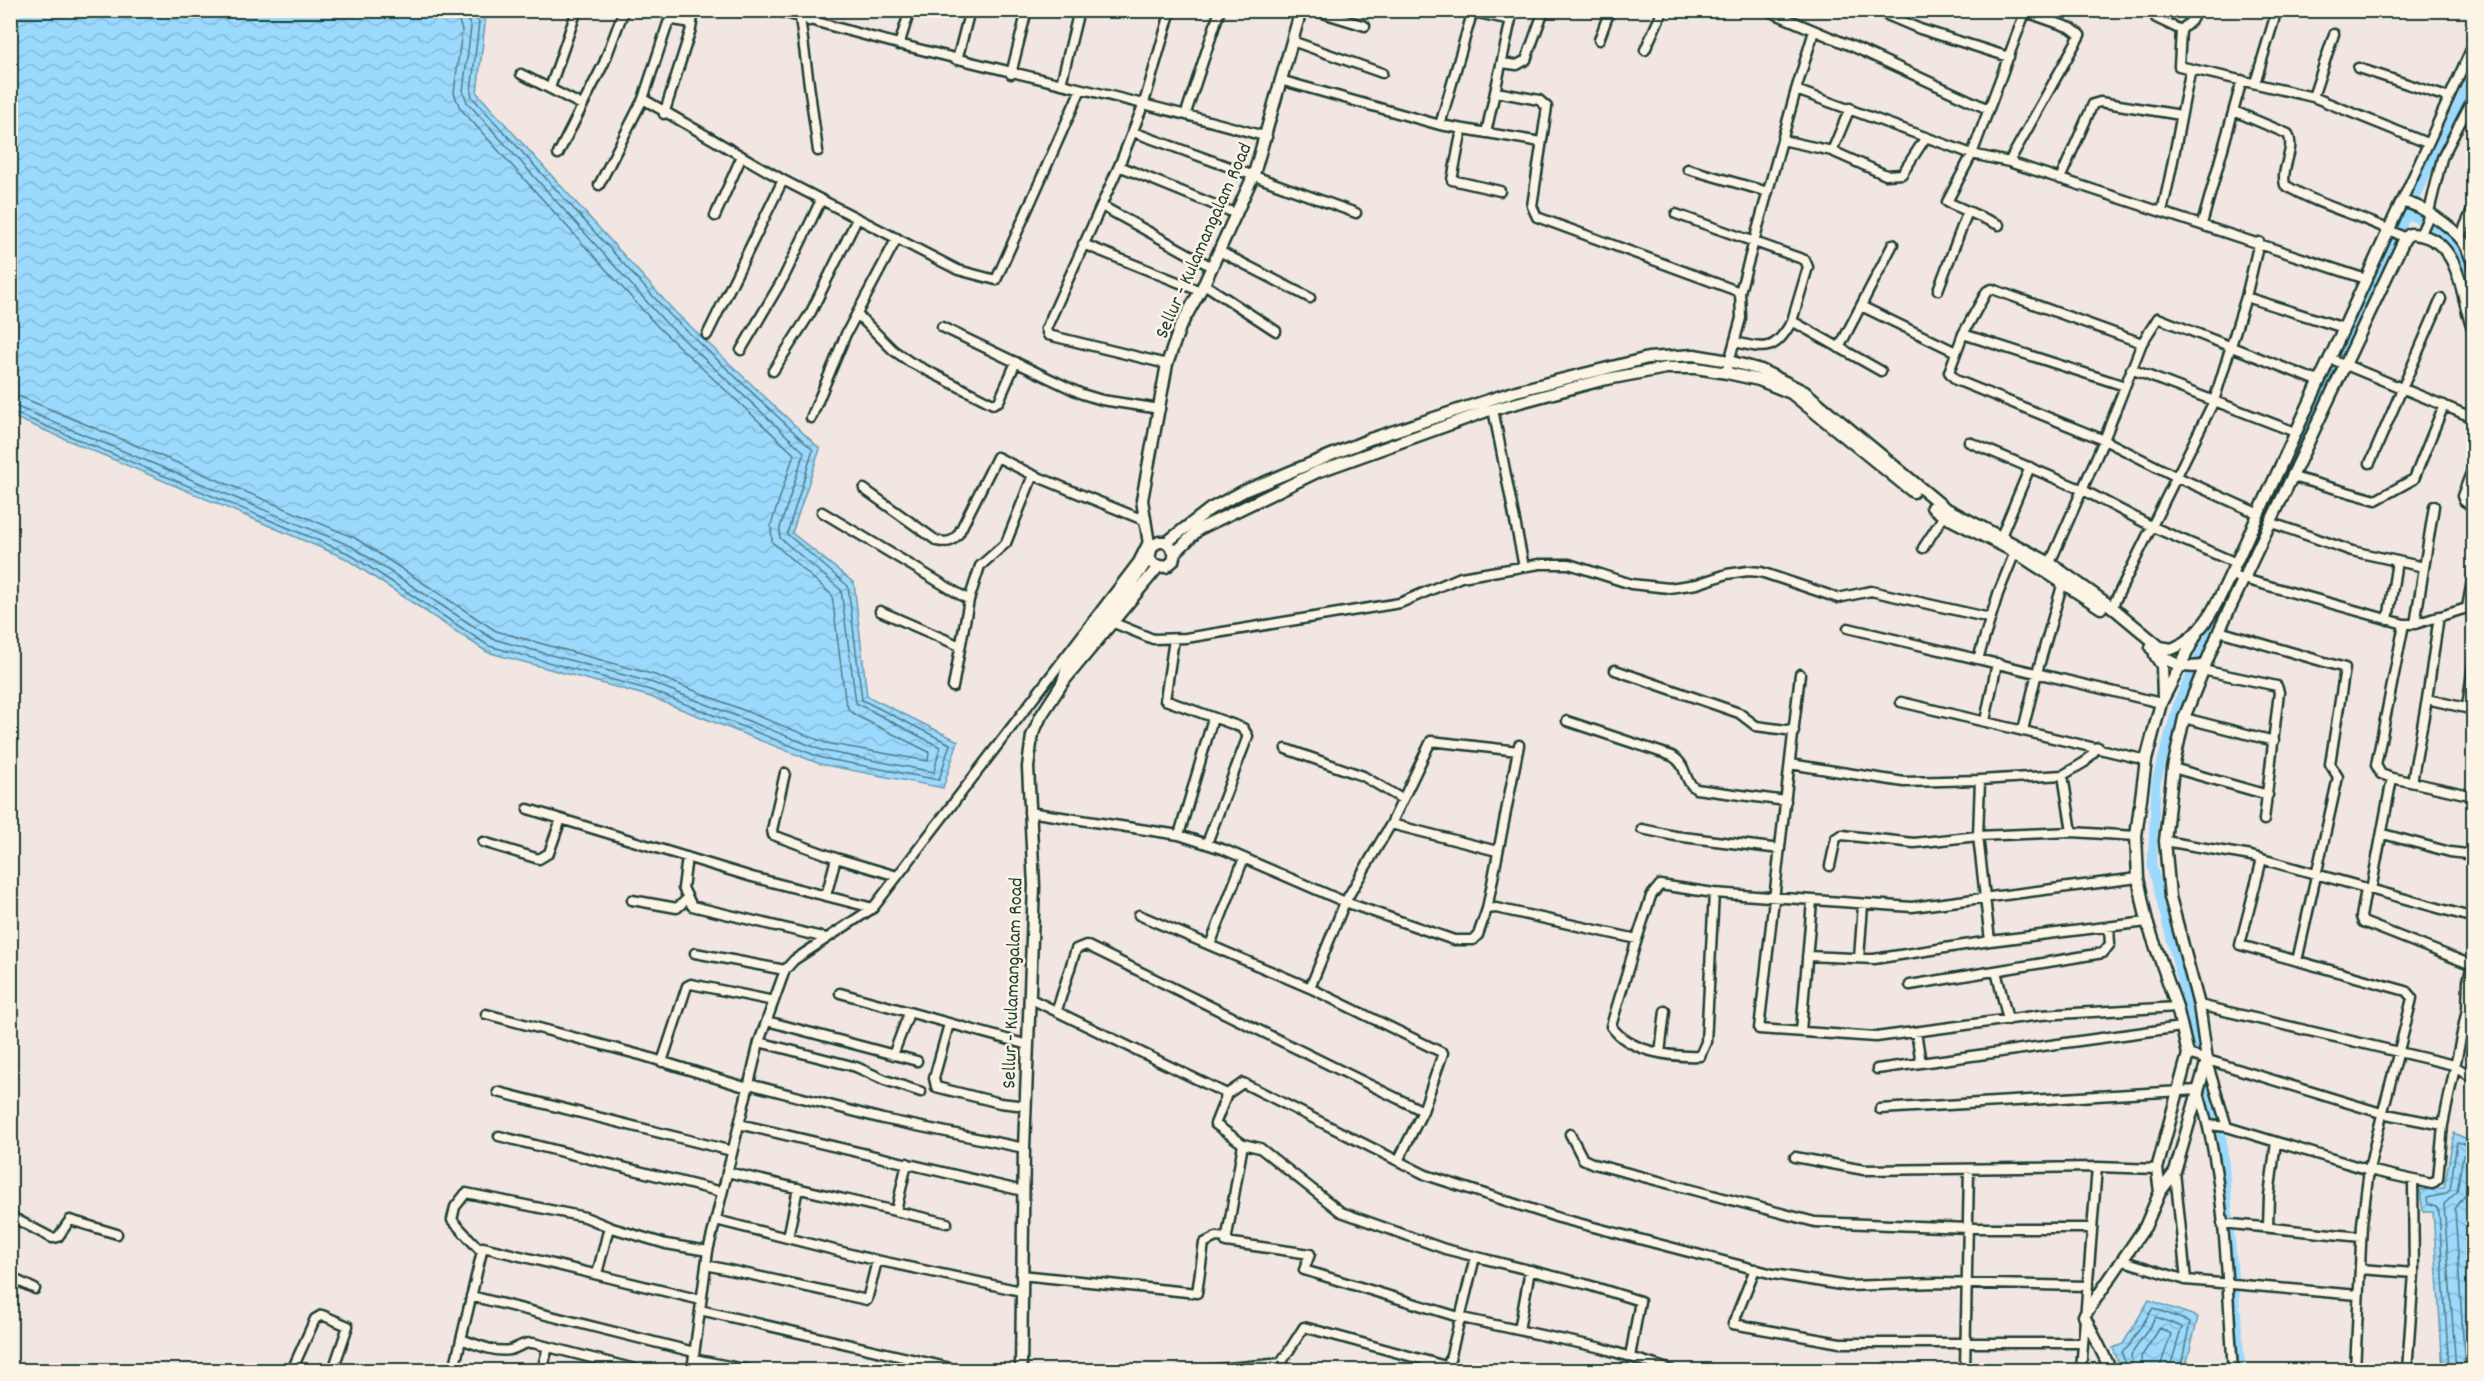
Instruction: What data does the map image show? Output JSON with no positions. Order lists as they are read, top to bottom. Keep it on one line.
{"streets":{"main road":["Sellur - Kulamangalam Road"]}}
